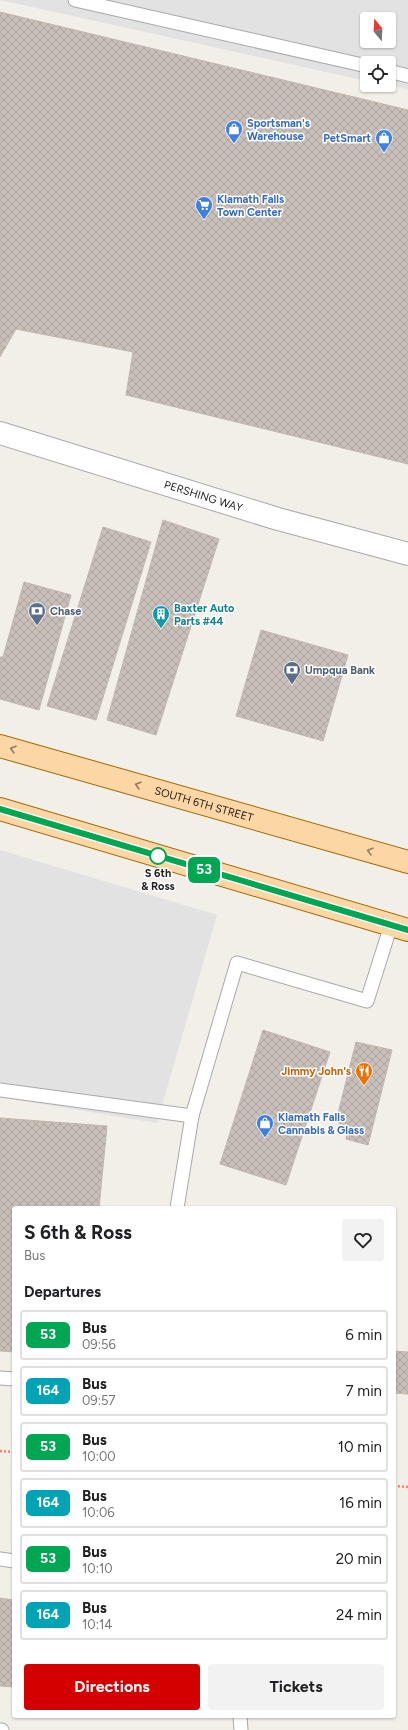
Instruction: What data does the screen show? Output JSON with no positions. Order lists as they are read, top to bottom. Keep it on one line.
{"streets":{"main road":["SOUTH 6TH STREET"],"street":["PERSHING WAY"]},"places":{"shop":["Sportsman's Warehouse","PetSmart","Klamath Falls Cannabis & Glass"],"supermarket":["Klamath Falls Town Center"],"bank":["Chase","Umpqua Bank"],"building":["Baxter Auto Parts #44"],"other":["S 6th & Ross"],"restaurant":["Jimmy John's"]},"lines":["bus line 53"],"north":"top","page":{"on_map":"53","heading":[["S 6th & Ross","Bus"],"Departures"],"list":[{"mark":"53","name":"Bus","note":"09:56","value":"6 min"},{"mark":"164","name":"Bus","note":"09:57","value":"7 min"},{"mark":"53","name":"Bus","note":"10:00","value":"10 min"},{"mark":"164","name":"Bus","note":"10:06","value":"16 min"},{"mark":"53","name":"Bus","note":"10:10","value":"20 min"},{"mark":"164","name":"Bus","note":"10:14","value":"24 min"}],"buttons":["Directions","Tickets"]}}
